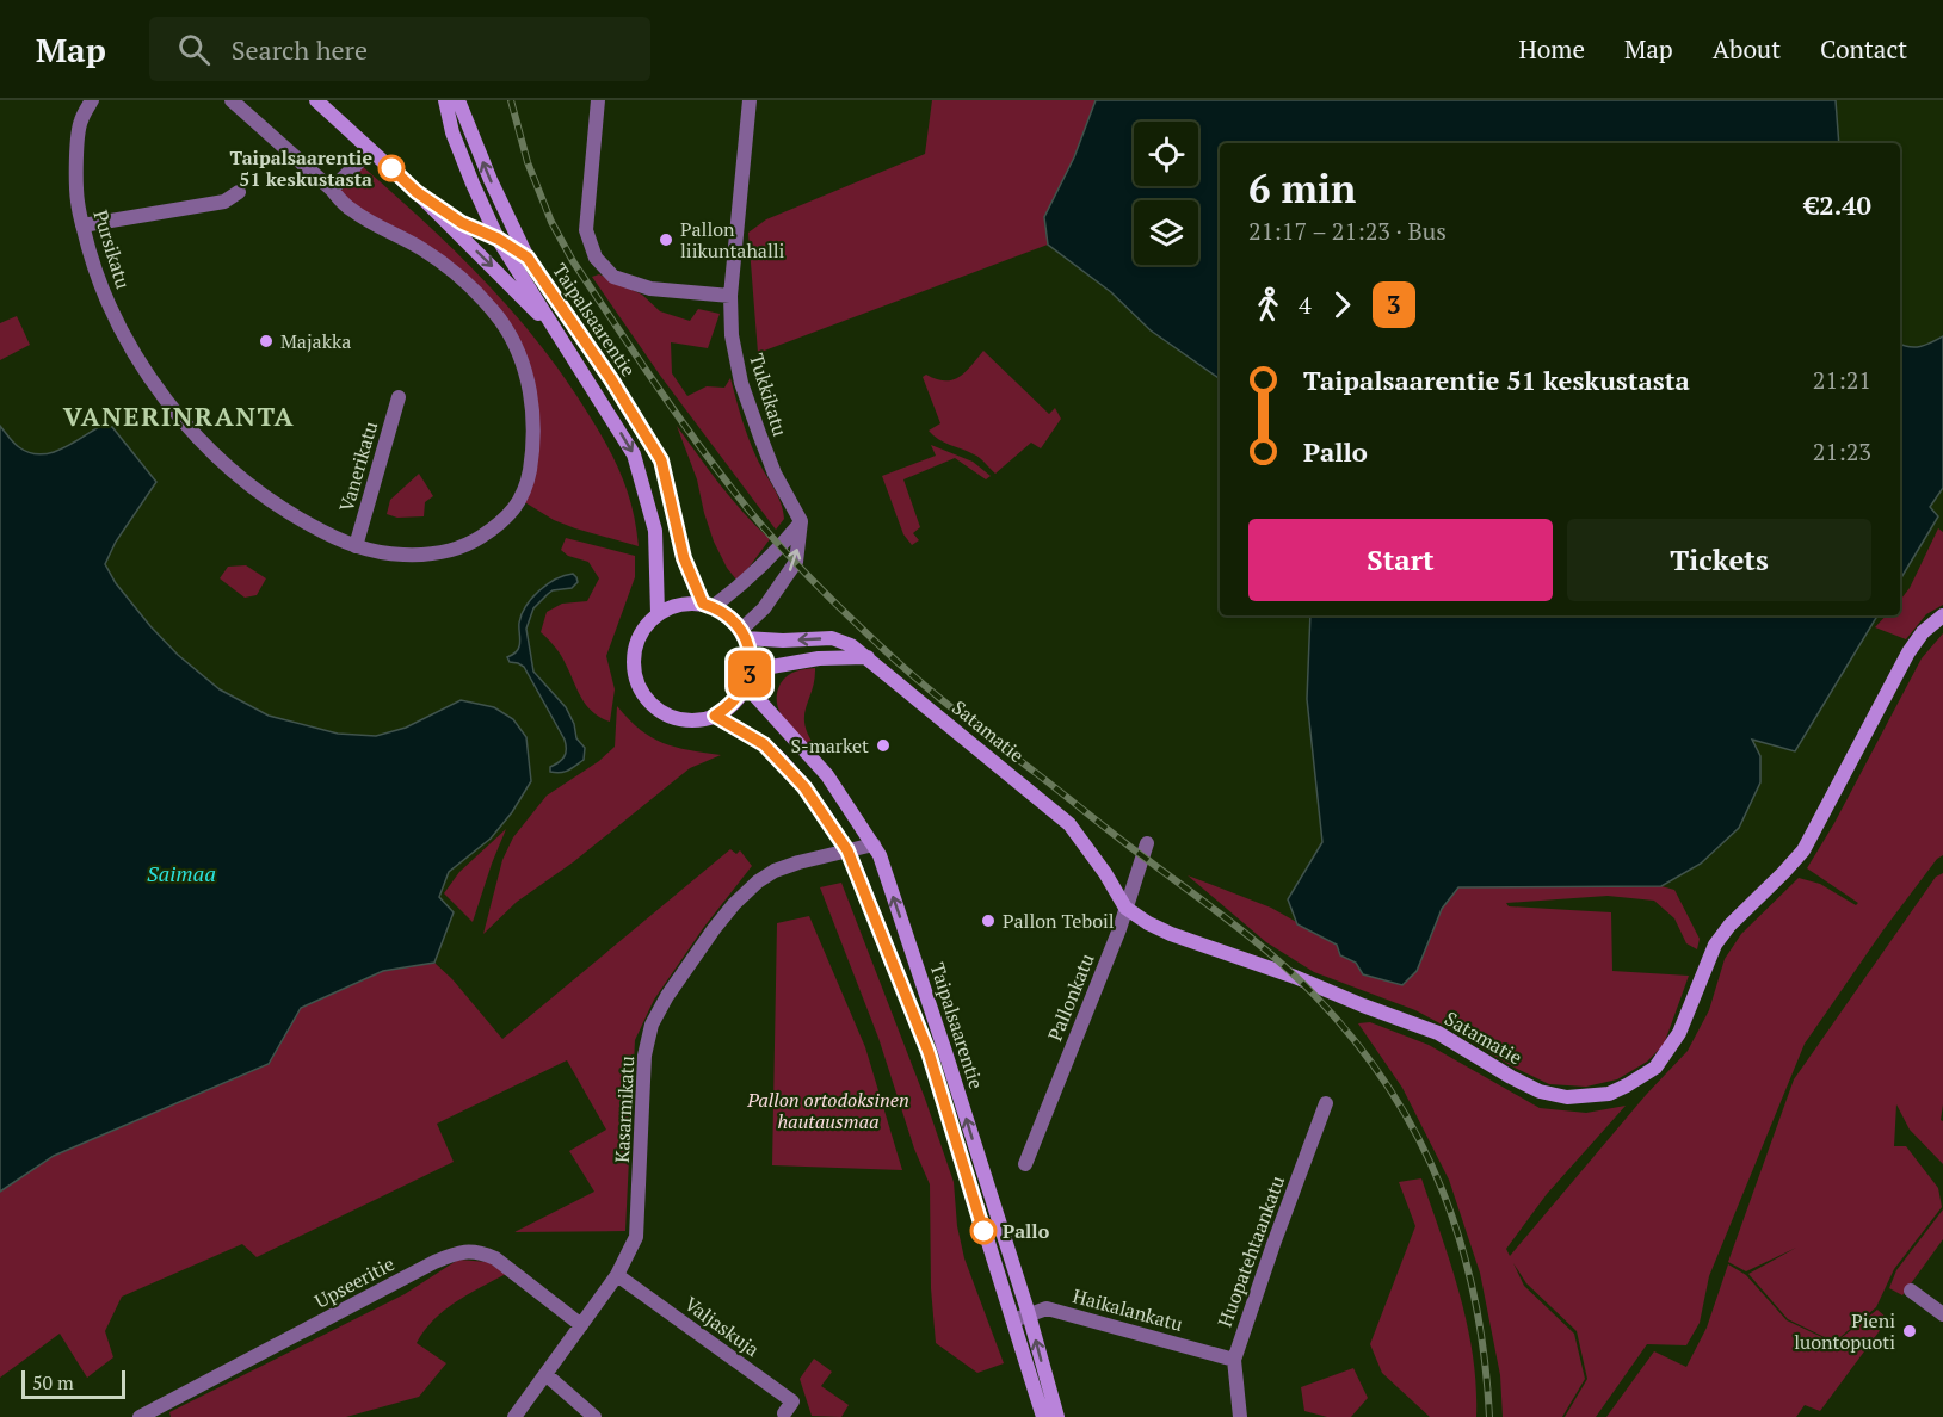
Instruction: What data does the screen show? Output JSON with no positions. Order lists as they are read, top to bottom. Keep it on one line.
{"streets":{"main road":["Taipalsaarentie","Satamatie"],"street":["Pursikatu","Tukkikatu","Vanerikatu","Pallonkatu","Kasarmikatu","Huopatehtaankatu","Upseeritie","Haikalankatu","Valjaskuja"]},"crossings":[["Pursikatu","Vanerikatu"],["Taipalsaarentie","Satamatie"],["Taipalsaarentie","Kasarmikatu"],["Taipalsaarentie","Haikalankatu"],["Satamatie","Pallonkatu"],["Kasarmikatu","Upseeritie"],["Kasarmikatu","Valjaskuja"],["Huopatehtaankatu","Haikalankatu"]],"districts":["VANERINRANTA"],"water":["Saimaa"],"parks":["Pallon ortodoksinen hautausmaa"],"places":["Taipalsaarentie 51 keskustasta","Pallon liikuntahalli","Majakka","S-market","Pallon Teboil","Pallo","Pieni luontopuoti"],"lines":["bus line 3"],"scale_bar":"50 m","page":{"header":"Map","search":"Search here","nav":["Home","Map","About","Contact"],"on_map":"3","heading":["6 min","21:17 – 21:23 · Bus","€2.40"],"legs":["4","3"],"list":[{"name":"Taipalsaarentie 51 keskustasta","value":"21:21"},{"name":"Pallo","value":"21:23"}],"buttons":["Start","Tickets"],"scale":"50 m"}}
